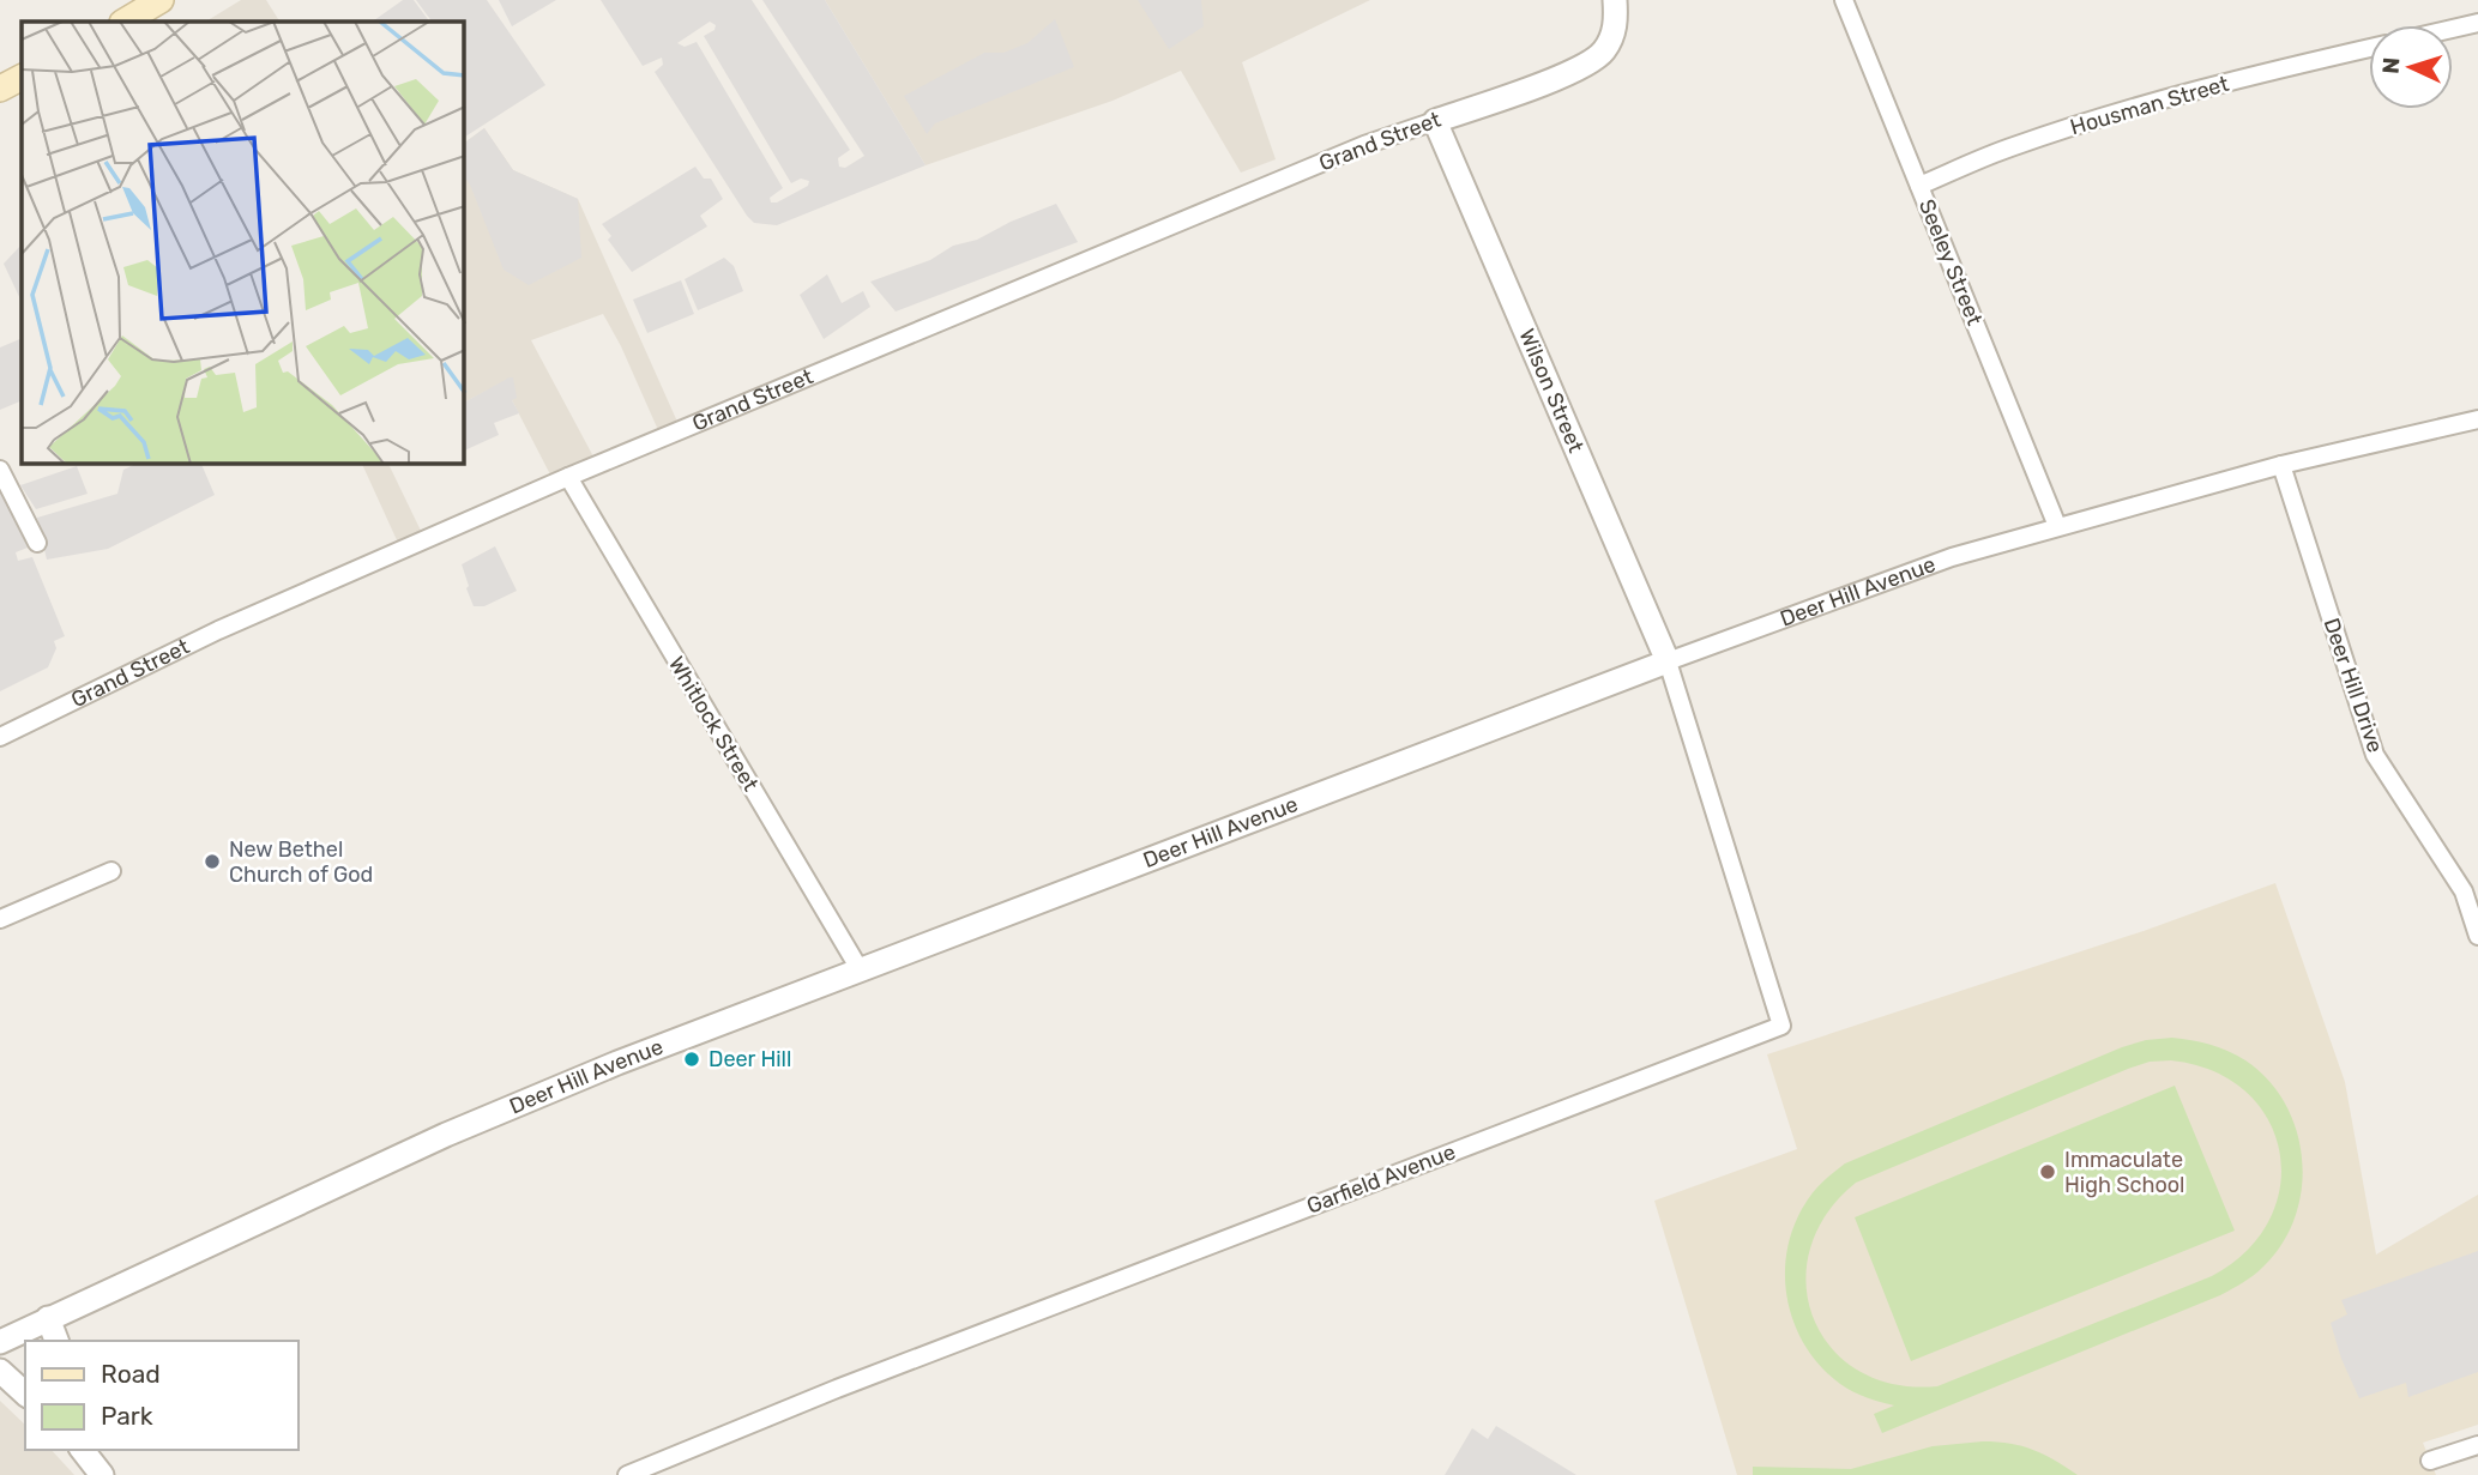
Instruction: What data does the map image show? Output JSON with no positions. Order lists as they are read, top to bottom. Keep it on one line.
{"streets":{"street":["Housman Street","Grand Street","Seeley Street","Wilson Street","Deer Hill Avenue","Deer Hill Drive","Whitlock Street","Garfield Avenue"]},"crossings":[["Housman Street","Seeley Street"],["Grand Street","Wilson Street"],["Grand Street","Whitlock Street"],["Seeley Street","Deer Hill Avenue"],["Wilson Street","Deer Hill Avenue"],["Wilson Street","Garfield Avenue"],["Deer Hill Avenue","Deer Hill Drive"],["Deer Hill Avenue","Whitlock Street"],["Deer Hill Avenue","Garfield Avenue"]],"places":["New Bethel Church of God","Deer Hill","Immaculate High School"],"legend":["Road","Park"],"north":"left"}
